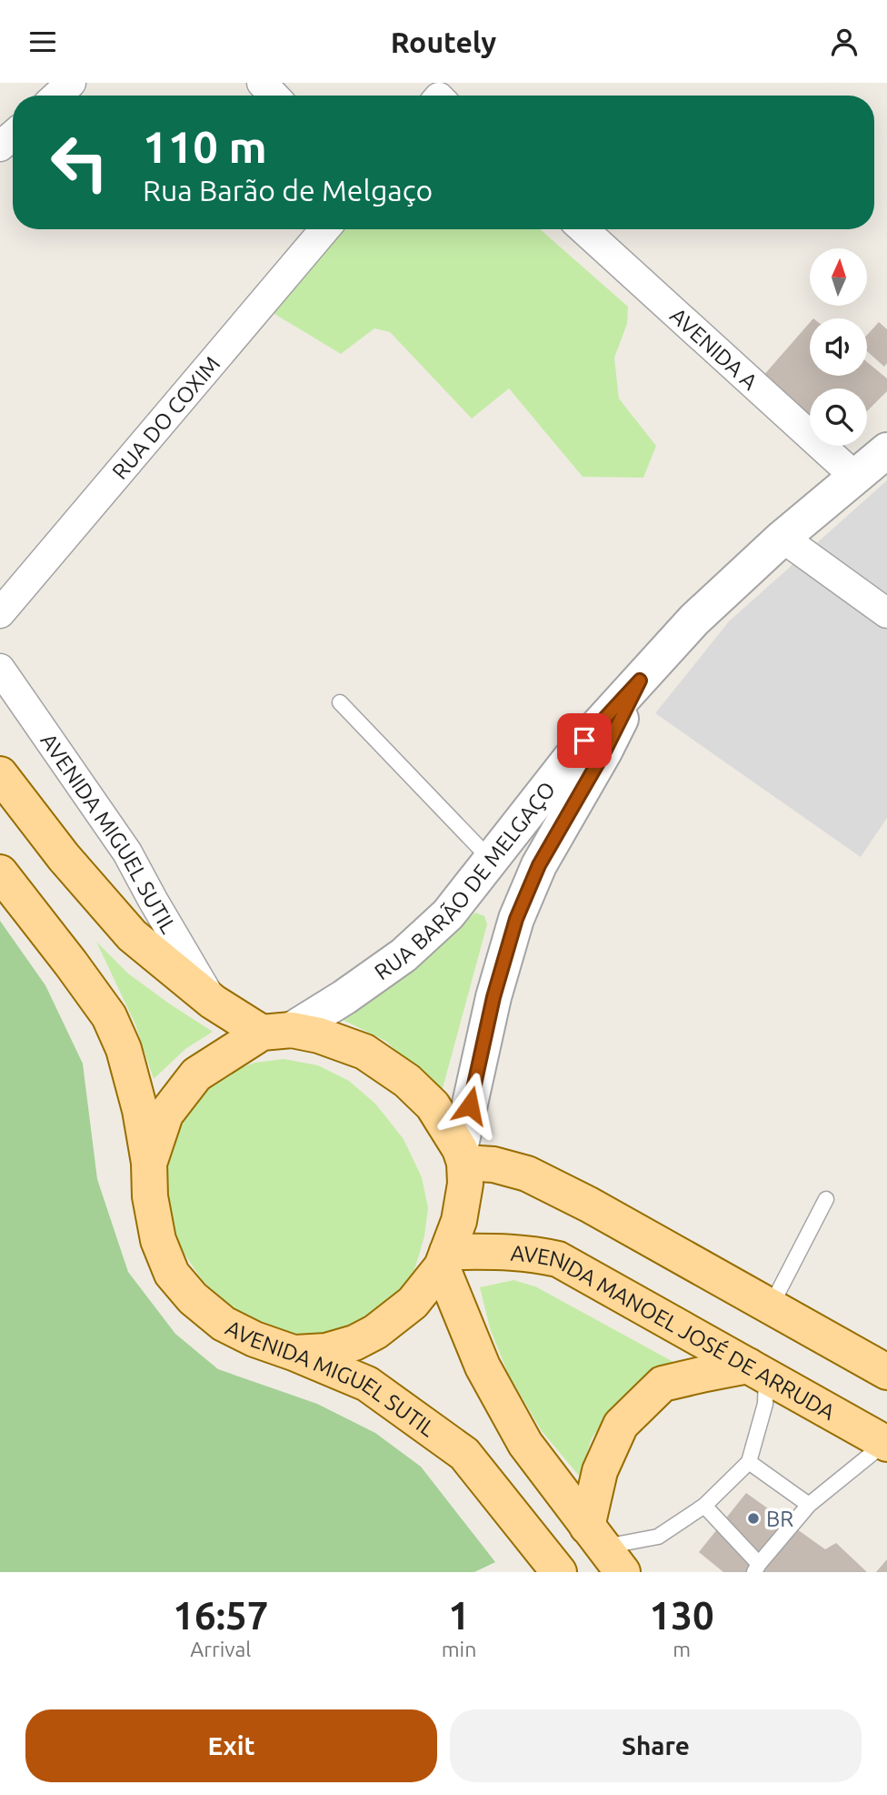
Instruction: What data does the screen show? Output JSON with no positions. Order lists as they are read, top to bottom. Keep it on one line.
{"streets":{"main road":["AVENIDA MIGUEL SUTIL","AVENIDA MANOEL JOSÉ DE ARRUDA"],"street":["AVENIDA A","RUA DO COXIM","RUA BARÃO DE MELGAÇO"]},"crossings":[["AVENIDA A","RUA BARÃO DE MELGAÇO"],["AVENIDA MIGUEL SUTIL","RUA BARÃO DE MELGAÇO"]],"places":["BR"],"north":"top","page":{"header":"Routely","turn":["110 m","Rua Barão de Melgaço"],"eta":["16:57","Arrival","1","min","130","m"],"buttons":["Exit","Share"]}}
